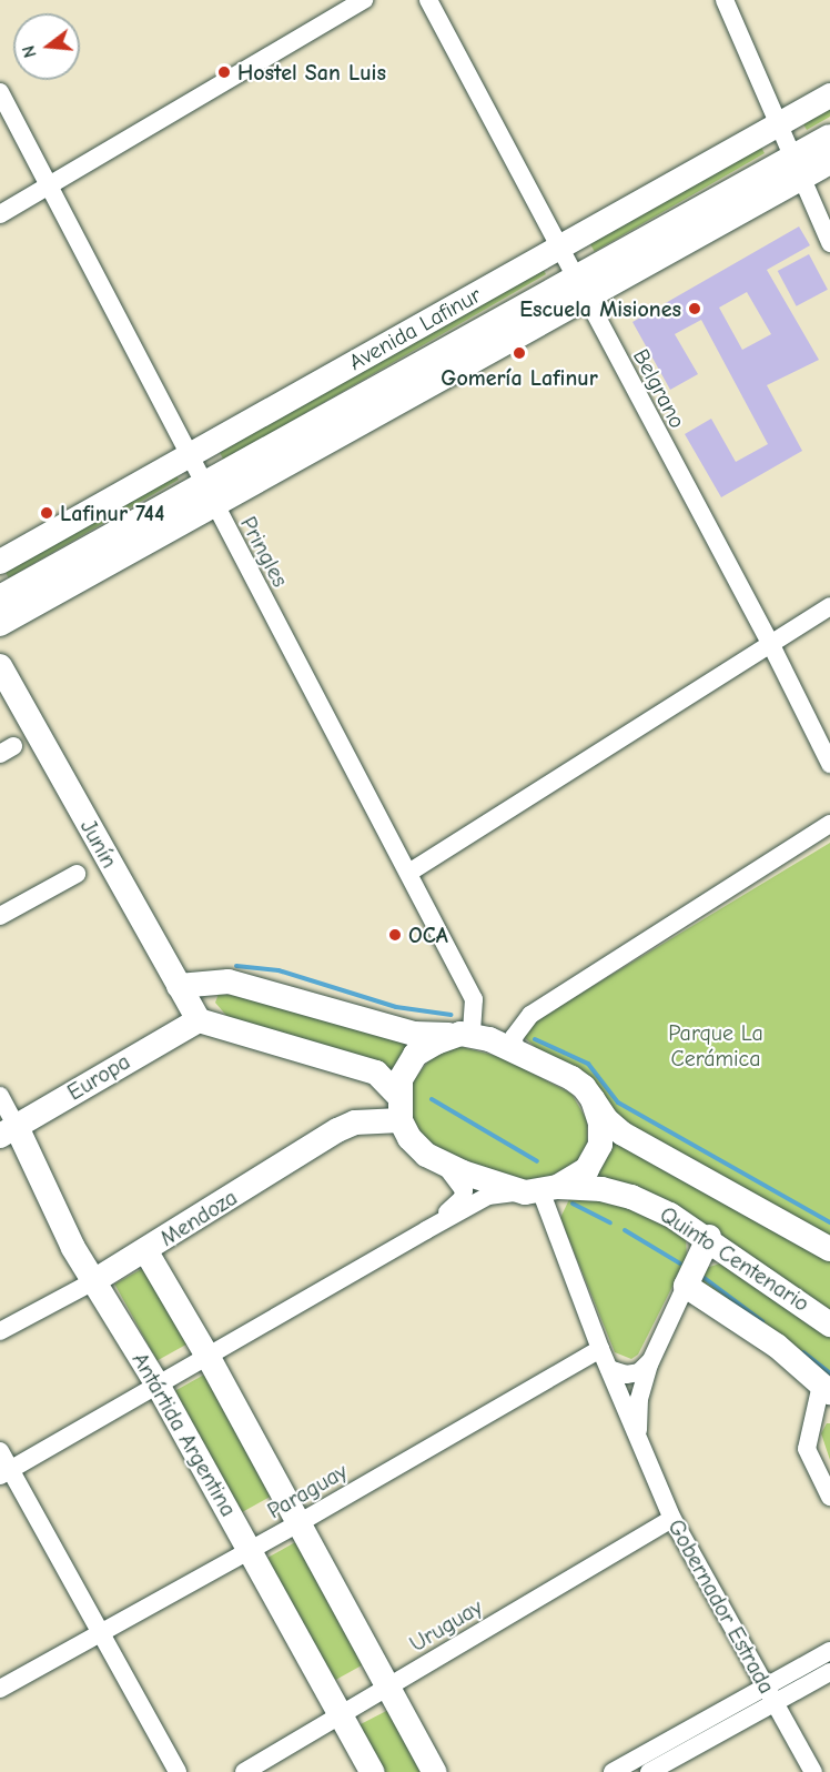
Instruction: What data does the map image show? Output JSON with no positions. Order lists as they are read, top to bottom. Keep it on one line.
{"streets":{"main road":["Avenida Lafinur"],"street":["Belgrano","Pringles","Junín","Europa","Mendoza","Quinto Centenario","Antártida Argentina","Paraguay","Gobernador Estrada","Uruguay"]},"crossings":[["Avenida Lafinur","Belgrano"],["Avenida Lafinur","Pringles"],["Pringles","Mendoza"],["Pringles","Quinto Centenario"],["Pringles","Gobernador Estrada"],["Junín","Europa"],["Europa","Antártida Argentina"],["Mendoza","Quinto Centenario"],["Mendoza","Antártida Argentina"],["Mendoza","Gobernador Estrada"],["Quinto Centenario","Gobernador Estrada"],["Antártida Argentina","Paraguay"],["Antártida Argentina","Uruguay"],["Paraguay","Gobernador Estrada"],["Gobernador Estrada","Uruguay"]],"parks":["Parque La Cerámica"],"places":["Hostel San Luis","Escuela Misiones","Gomería Lafinur","Lafinur 744","OCA"],"north":"left"}
